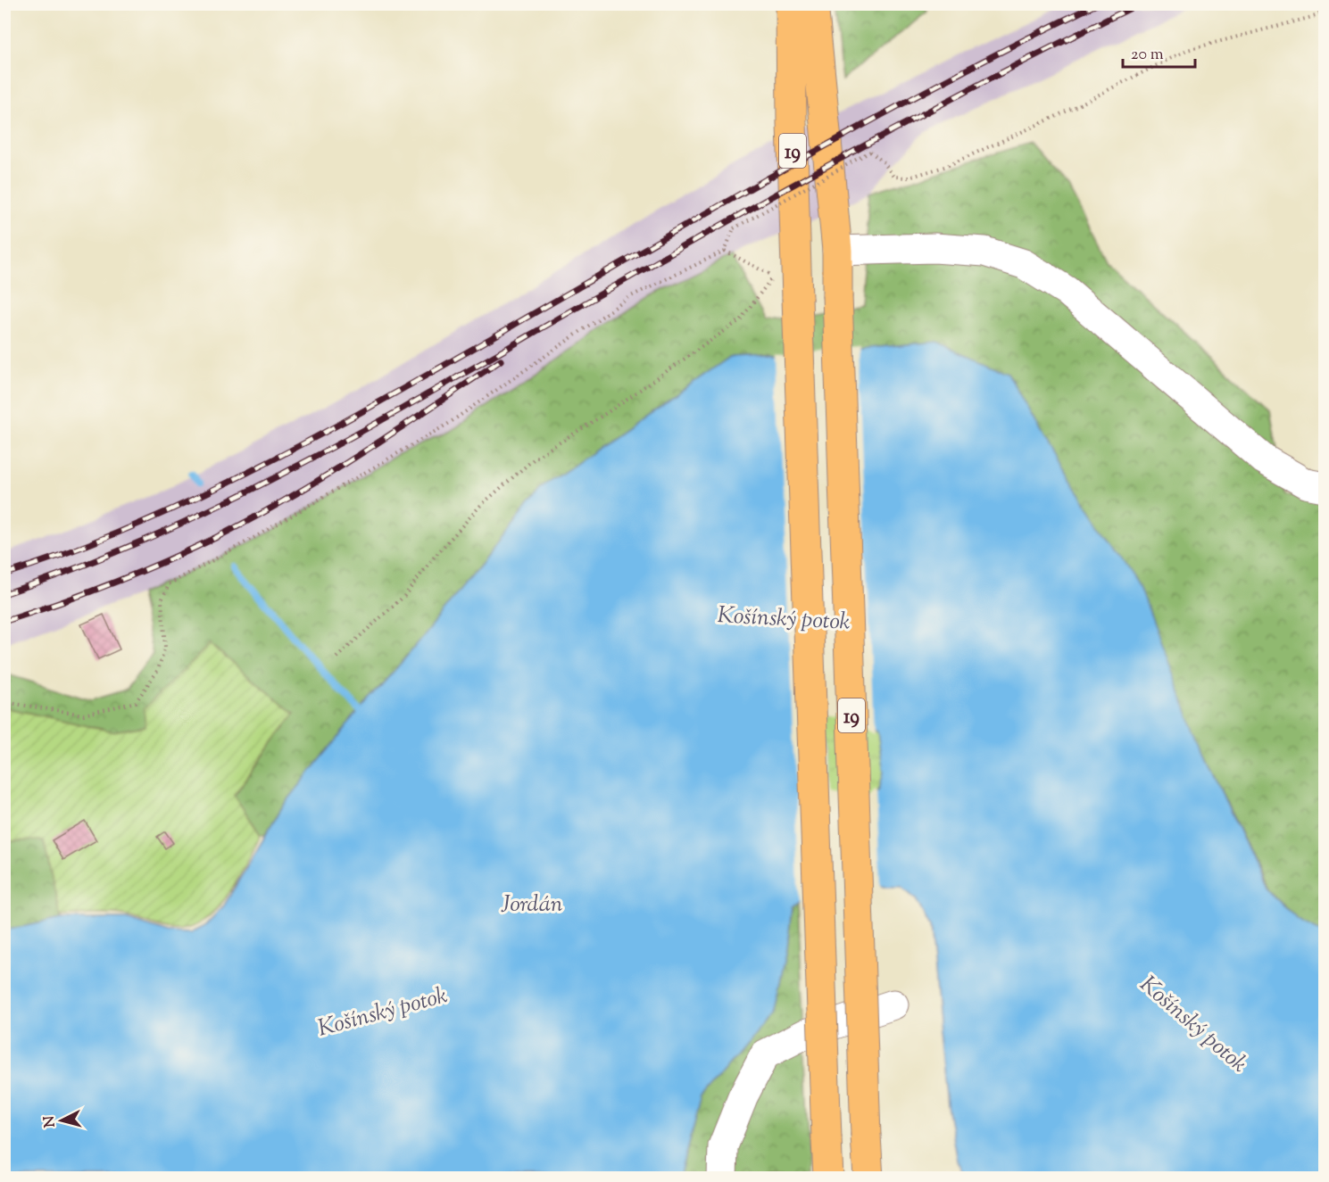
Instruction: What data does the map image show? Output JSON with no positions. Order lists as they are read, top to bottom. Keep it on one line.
{"streets":{"main road":["19"]},"water":["Košínský potok","Jordán"],"scale_bar":"20 m","north":"left"}
